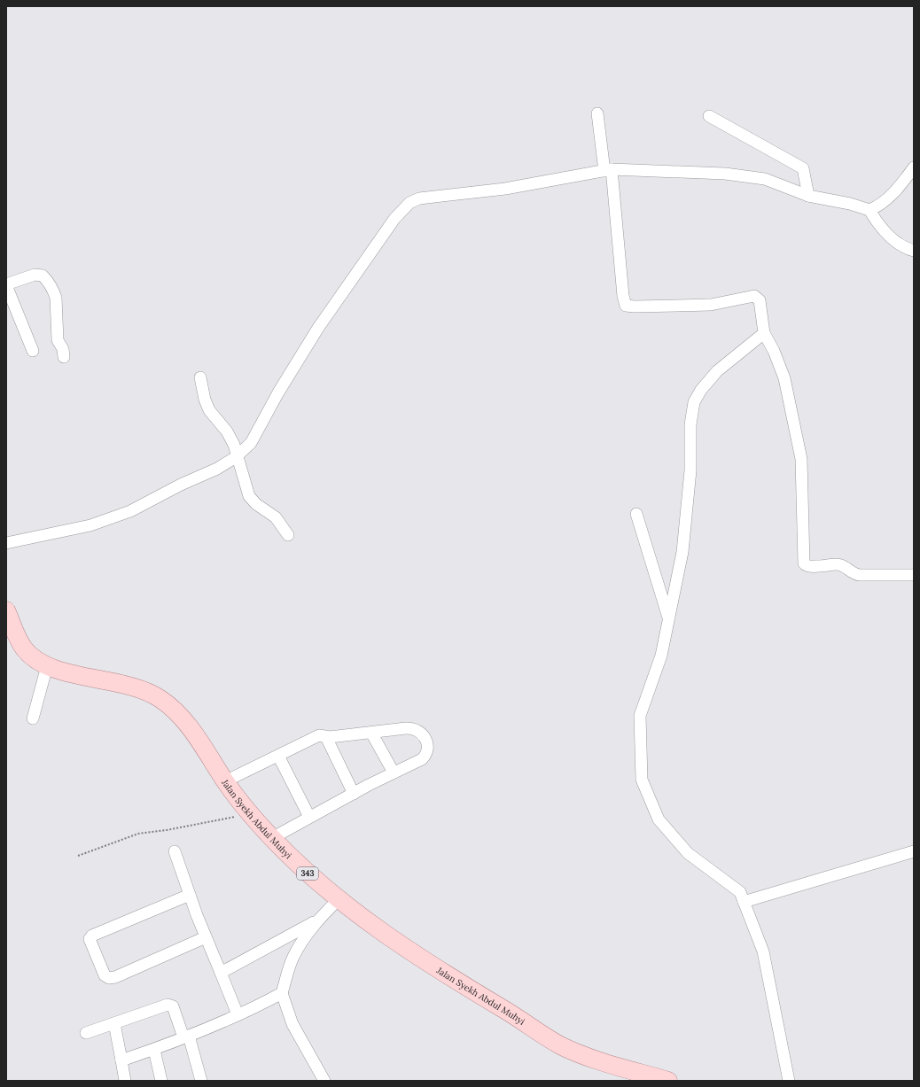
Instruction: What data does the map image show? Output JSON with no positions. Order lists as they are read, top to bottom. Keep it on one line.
{"streets":{"main road":["Jalan Syekh Abdul Muhyi","343"]}}
